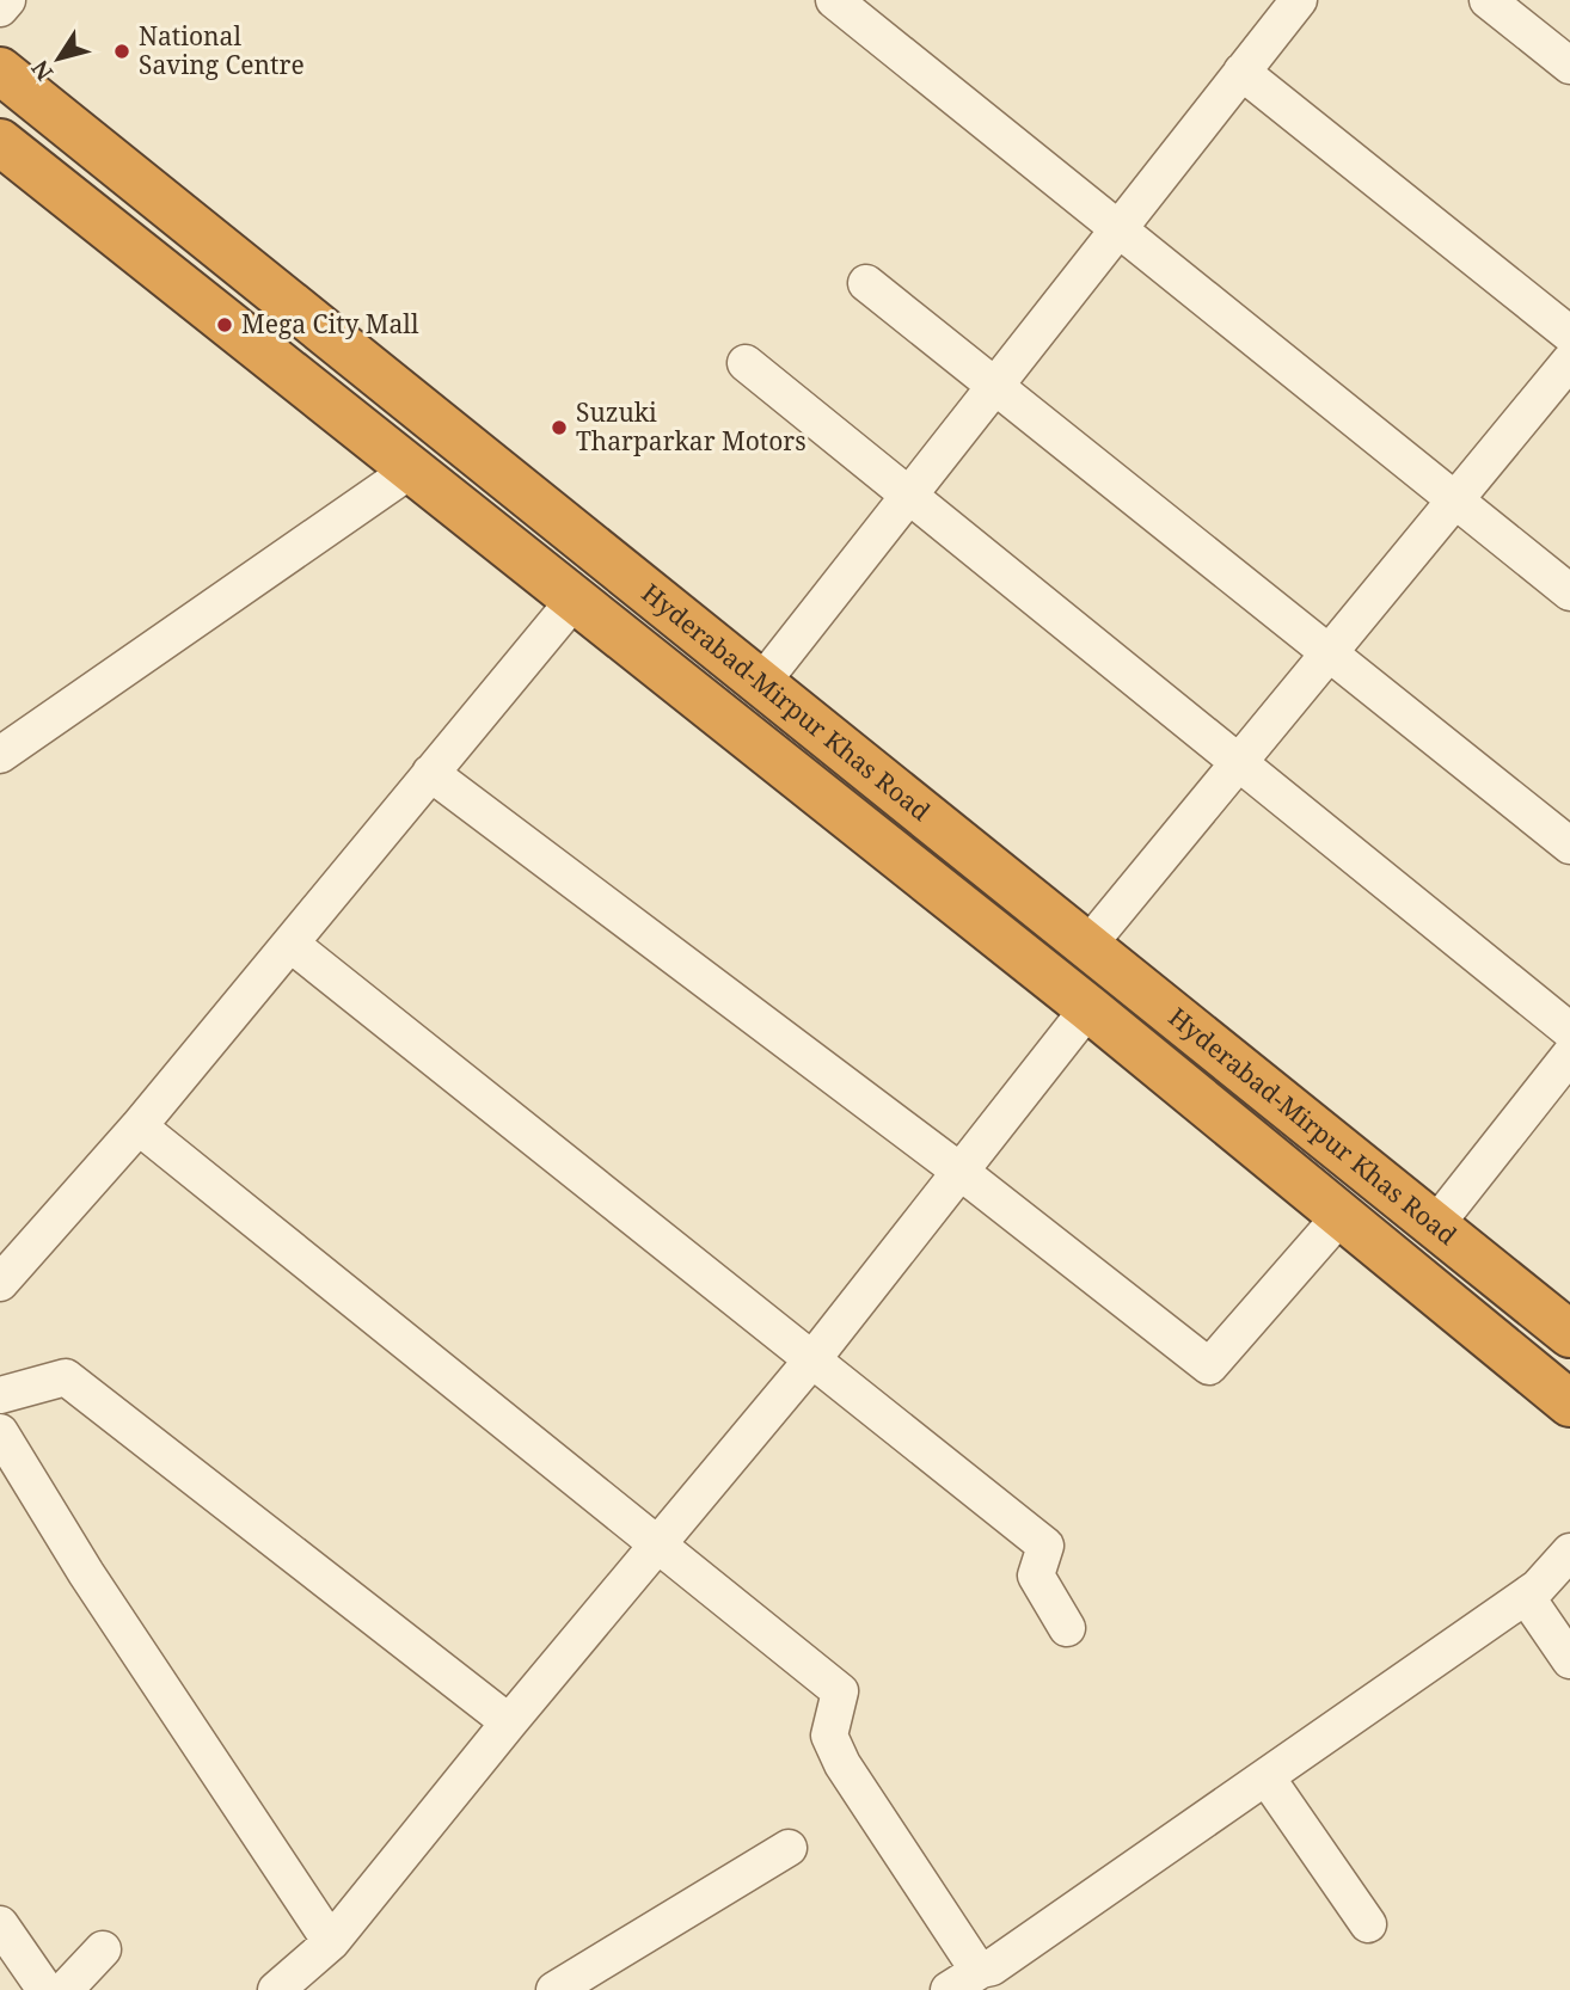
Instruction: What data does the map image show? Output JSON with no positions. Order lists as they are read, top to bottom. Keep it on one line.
{"streets":{"highway":["Hyderabad-Mirpur Khas Road"]},"places":["National Saving Centre","Mega City Mall","Suzuki Tharparkar Motors"],"north":"bottom left"}
